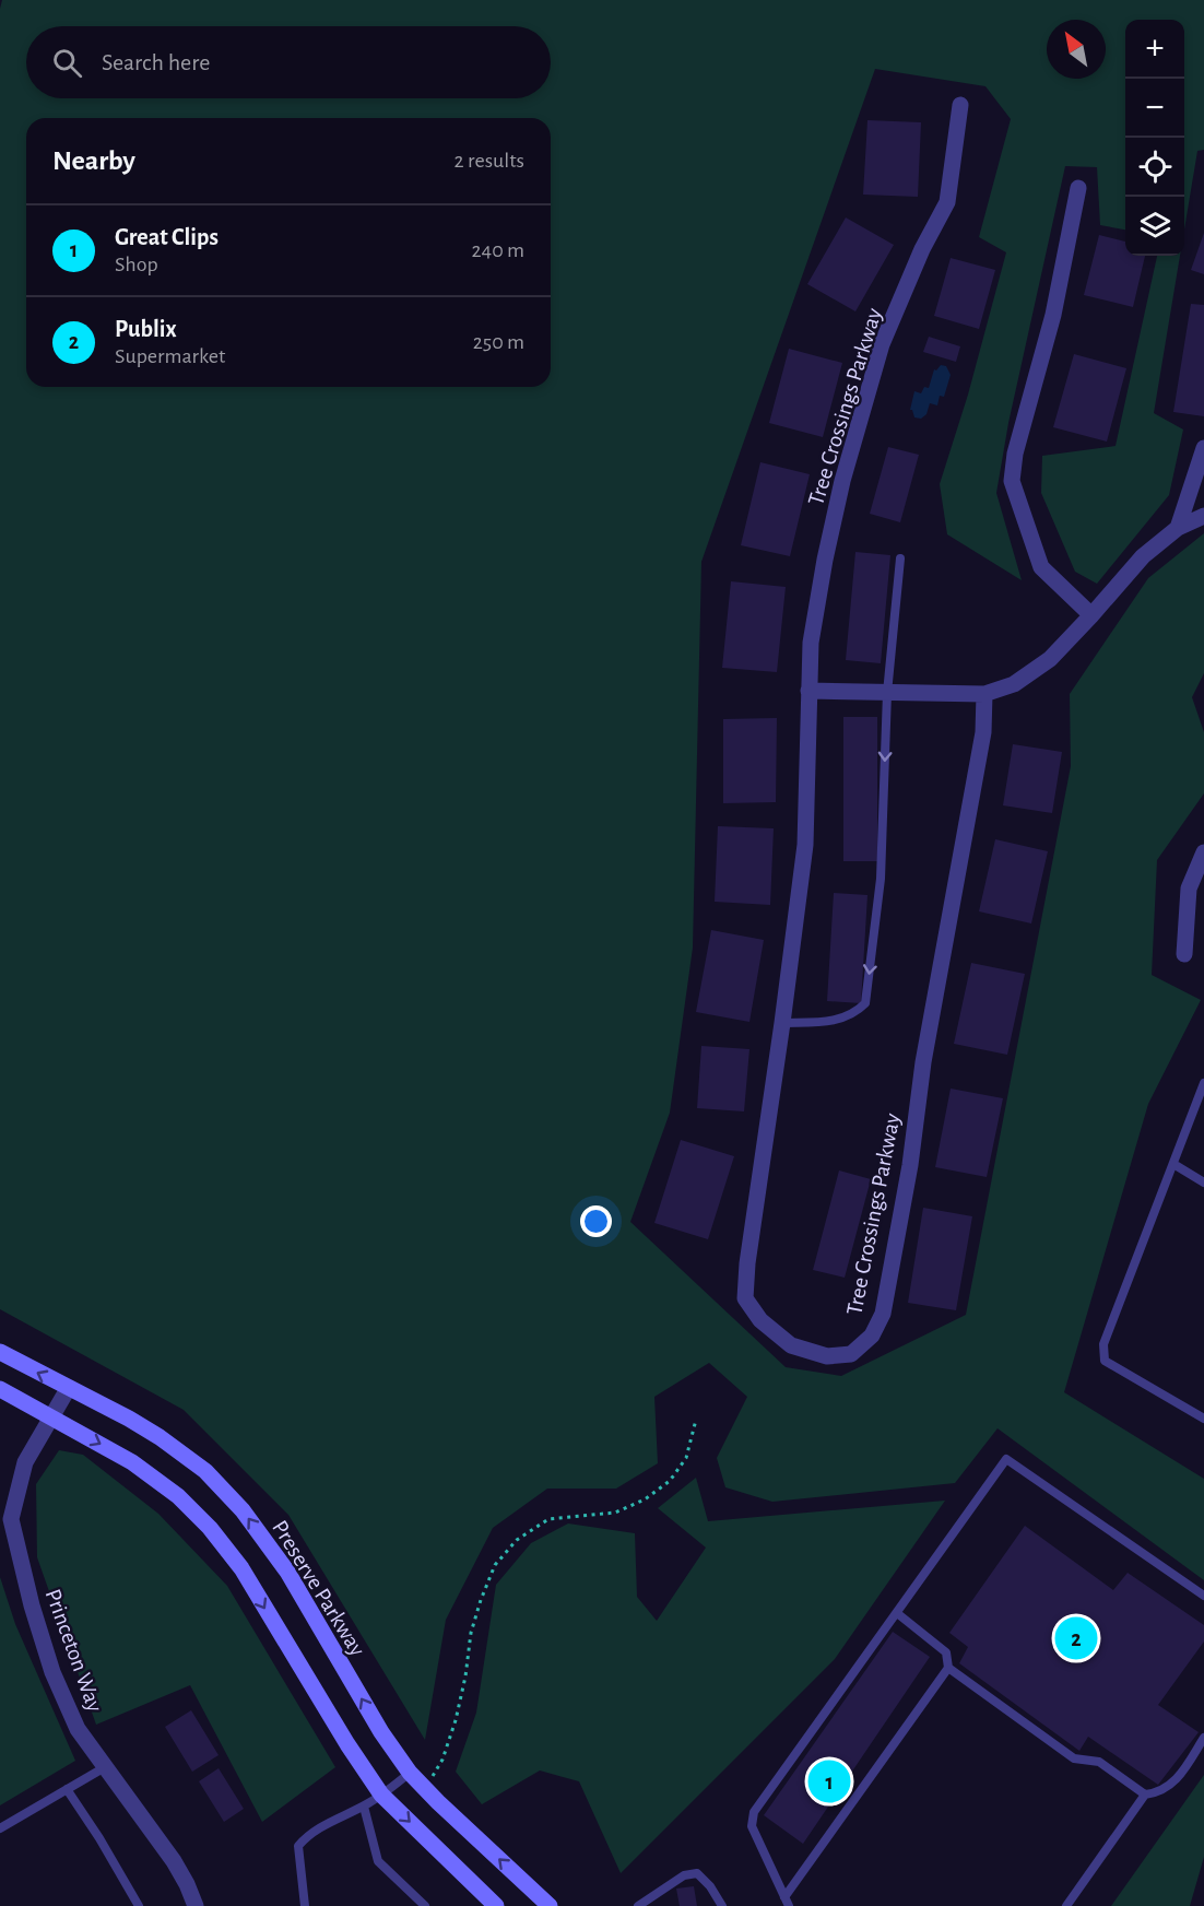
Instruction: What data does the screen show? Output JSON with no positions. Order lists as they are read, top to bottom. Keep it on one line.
{"streets":{"street":["Tree Crossings Parkway","Preserve Parkway","Princeton Way"]},"crossings":[["Preserve Parkway","Princeton Way"]],"north":"top left","page":{"map_buttons":["+","−"],"search":"Search here","heading":["Nearby","2 results"],"list":[{"mark":"1","name":"Great Clips","note":"Shop","value":"240 m"},{"mark":"2","name":"Publix","note":"Supermarket","value":"250 m"}],"pins":["2","1"]}}
